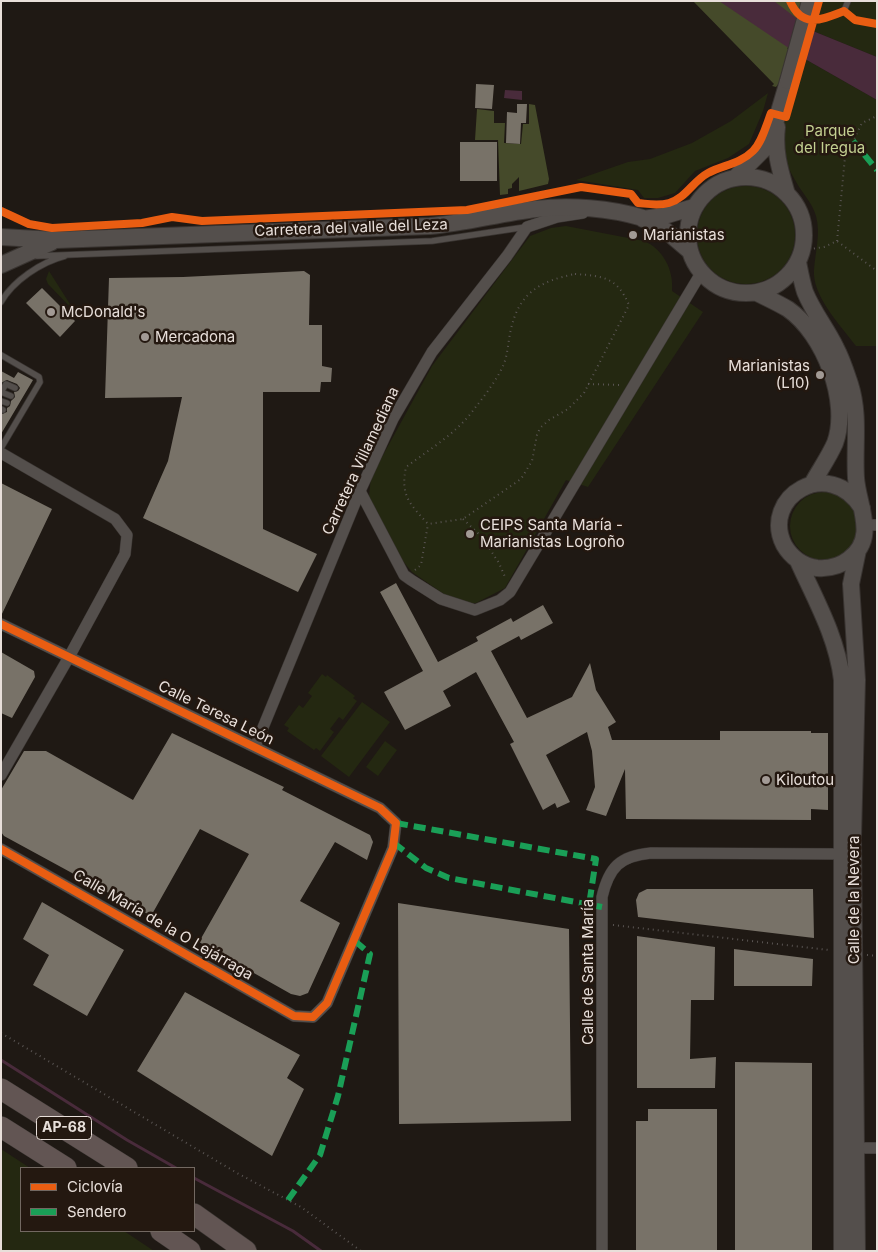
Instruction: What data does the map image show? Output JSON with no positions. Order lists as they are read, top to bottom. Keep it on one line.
{"streets":{"highway":["AP-68"],"main road":["Carretera del valle del Leza","Calle de la Nevera"],"street":["Carretera Villamediana","Calle Teresa León","Calle María de la O Lejárraga","Calle de Santa María"]},"crossings":[["Carretera Villamediana","Calle Teresa León"],["Calle Teresa León","Calle María de la O Lejárraga"],["Calle de la Nevera","Calle de Santa María"]],"parks":["Parque del Iregua"],"places":["Marianistas","McDonald's","Mercadona","Marianistas (L10)","CEIPS Santa María - Marianistas Logroño","Kiloutou"],"legend":["Ciclovía","Sendero"]}
